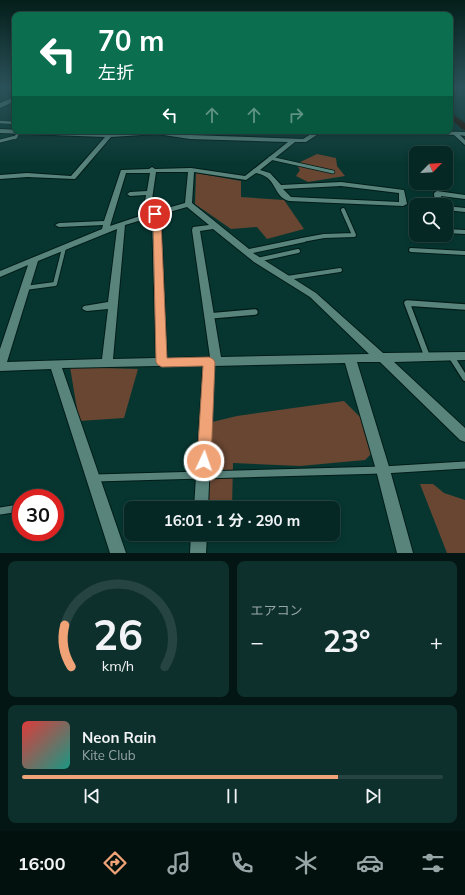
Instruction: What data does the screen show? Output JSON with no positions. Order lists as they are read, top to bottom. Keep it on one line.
{"north":"top right","page":{"turn":["70 m","左折"],"limit":"30","trip":"16:01 · 1 分 · 290 m","tile":"エアコン","heat":["−","23°","+"],"song":["Neon Rain","Kite Club"],"tabs":"16:00","gauge":["26","km/h"]}}
